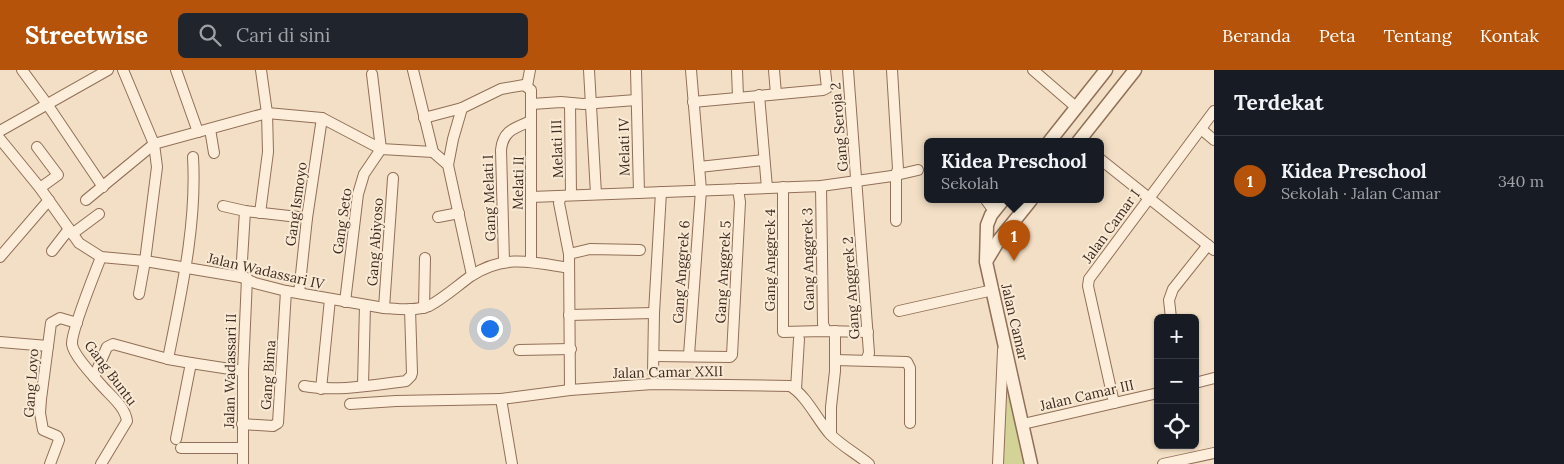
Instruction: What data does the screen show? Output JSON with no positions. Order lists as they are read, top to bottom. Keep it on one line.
{"streets":{"street":["Gang Seroja 2","Melati IV","Melati III","Melati II","Gang Melati I","Gang Ismoyo","Gang Seto","Jalan Camar I","Gang Abiyoso","Gang Anggrek 3","Gang Anggrek 4","Jalan Wadassari IV","Gang Anggrek 6","Gang Anggrek 5","Gang Anggrek 2","Jalan Camar","Jalan Wadassari II","Jalan Camar XXII","Gang Buntu","Gang Bima","Gang Loyo","Jalan Camar III"]},"crossings":[["Gang Seroja 2","Gang Anggrek 2"],["Melati II","Gang Melati I"],["Melati II","Jalan Wadassari IV"],["Gang Melati I","Jalan Wadassari IV"],["Gang Ismoyo","Jalan Wadassari IV"],["Gang Seto","Jalan Wadassari IV"],["Jalan Camar I","Jalan Camar III"],["Gang Abiyoso","Jalan Wadassari IV"],["Gang Anggrek 3","Gang Anggrek 4"],["Jalan Wadassari IV","Jalan Wadassari II"],["Jalan Wadassari IV","Gang Buntu"],["Jalan Wadassari IV","Gang Bima"],["Gang Anggrek 6","Gang Anggrek 5"],["Jalan Camar","Jalan Camar III"],["Jalan Wadassari II","Gang Bima"],["Gang Buntu","Gang Loyo"]],"page":{"header":"Streetwise","search":"Cari di sini","nav":["Beranda","Peta","Tentang","Kontak"],"heading":"Terdekat","list":[{"mark":"1","name":"Kidea Preschool","note":"Sekolah · Jalan Camar","value":"340 m"}],"popup":["Kidea Preschool","Sekolah"],"pins":"1","map_buttons":["+","−"]}}
